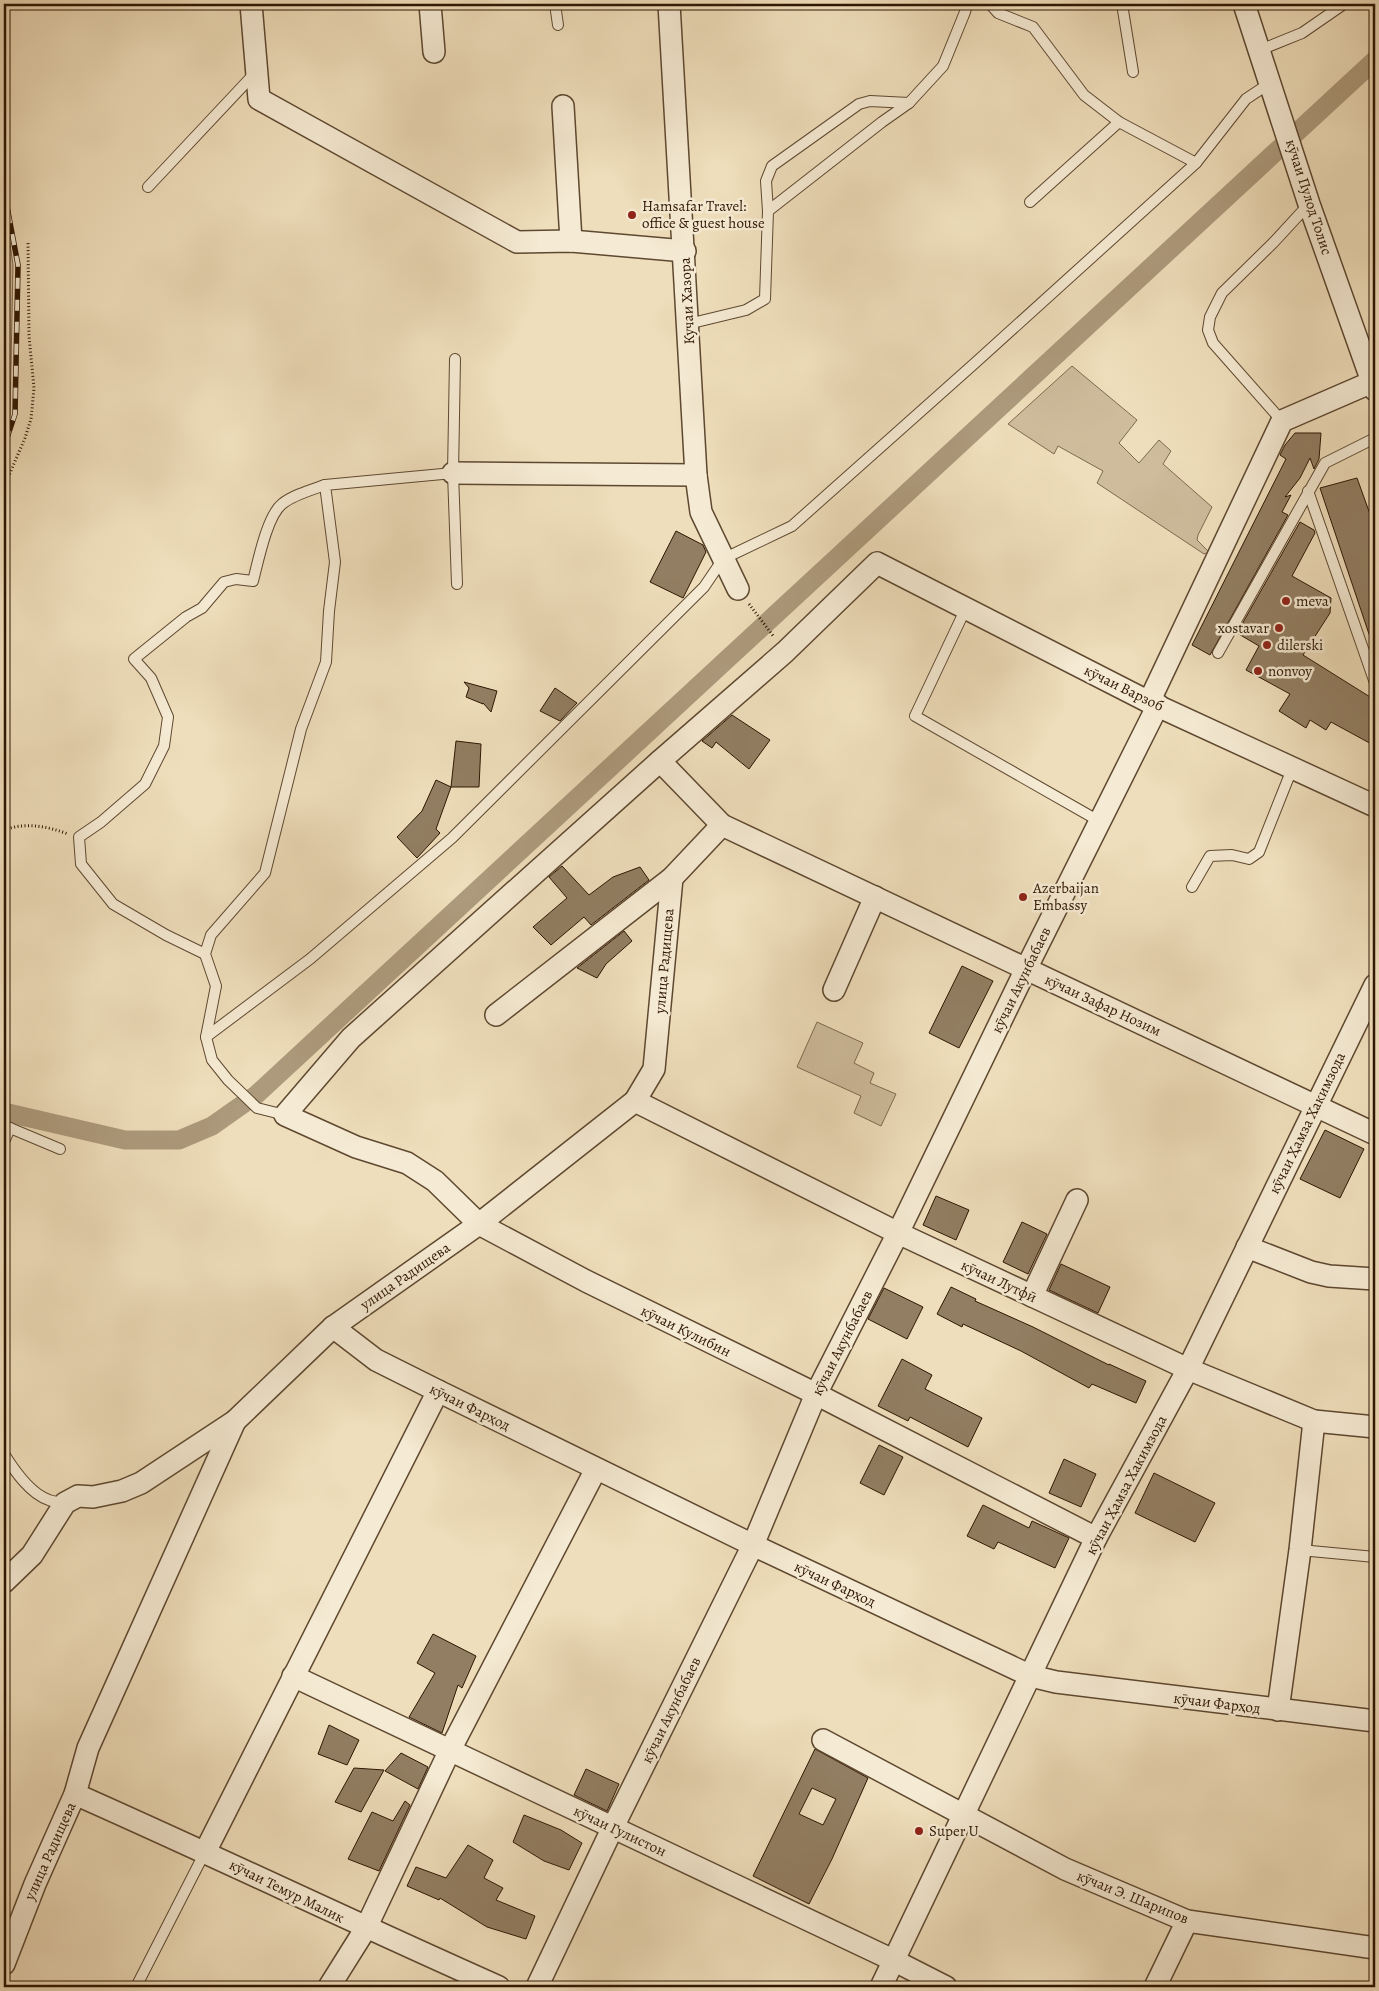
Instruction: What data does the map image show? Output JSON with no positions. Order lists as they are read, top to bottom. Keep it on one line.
{"streets":{"street":["кӯчаи Пулод Толис","Кучаи Хазора","кӯчаи Варзоб","улица Радищева","кӯчаи Акунбабаев","кӯчаи Зафар Нозим","кӯчаи Ҳамза Хакимзода","кӯчаи Лутфӣ","кӯчаи Кулибин","кӯчаи Фарҳод","кӯчаи Гулистон","кӯчаи Темур Малик","кӯчаи Э. Шарипов"]},"crossings":[["кӯчаи Варзоб","кӯчаи Акунбабаев"],["улица Радищева","кӯчаи Лутфӣ"],["улица Радищева","кӯчаи Кулибин"],["улица Радищева","кӯчаи Фарҳод"],["улица Радищева","кӯчаи Темур Малик"],["кӯчаи Акунбабаев","кӯчаи Зафар Нозим"],["кӯчаи Акунбабаев","кӯчаи Лутфӣ"],["кӯчаи Акунбабаев","кӯчаи Кулибин"],["кӯчаи Акунбабаев","кӯчаи Фарҳод"],["кӯчаи Акунбабаев","кӯчаи Гулистон"],["кӯчаи Зафар Нозим","кӯчаи Ҳамза Хакимзода"],["кӯчаи Ҳамза Хакимзода","кӯчаи Лутфӣ"],["кӯчаи Ҳамза Хакимзода","кӯчаи Кулибин"],["кӯчаи Ҳамза Хакимзода","кӯчаи Фарҳод"],["кӯчаи Ҳамза Хакимзода","кӯчаи Гулистон"],["кӯчаи Ҳамза Хакимзода","кӯчаи Э. Шарипов"]],"places":["Hamsafar Travel: office & guest house","meva","xostavar","dilerski","nonvoy","Azerbaijan Embassy","Super U"]}
